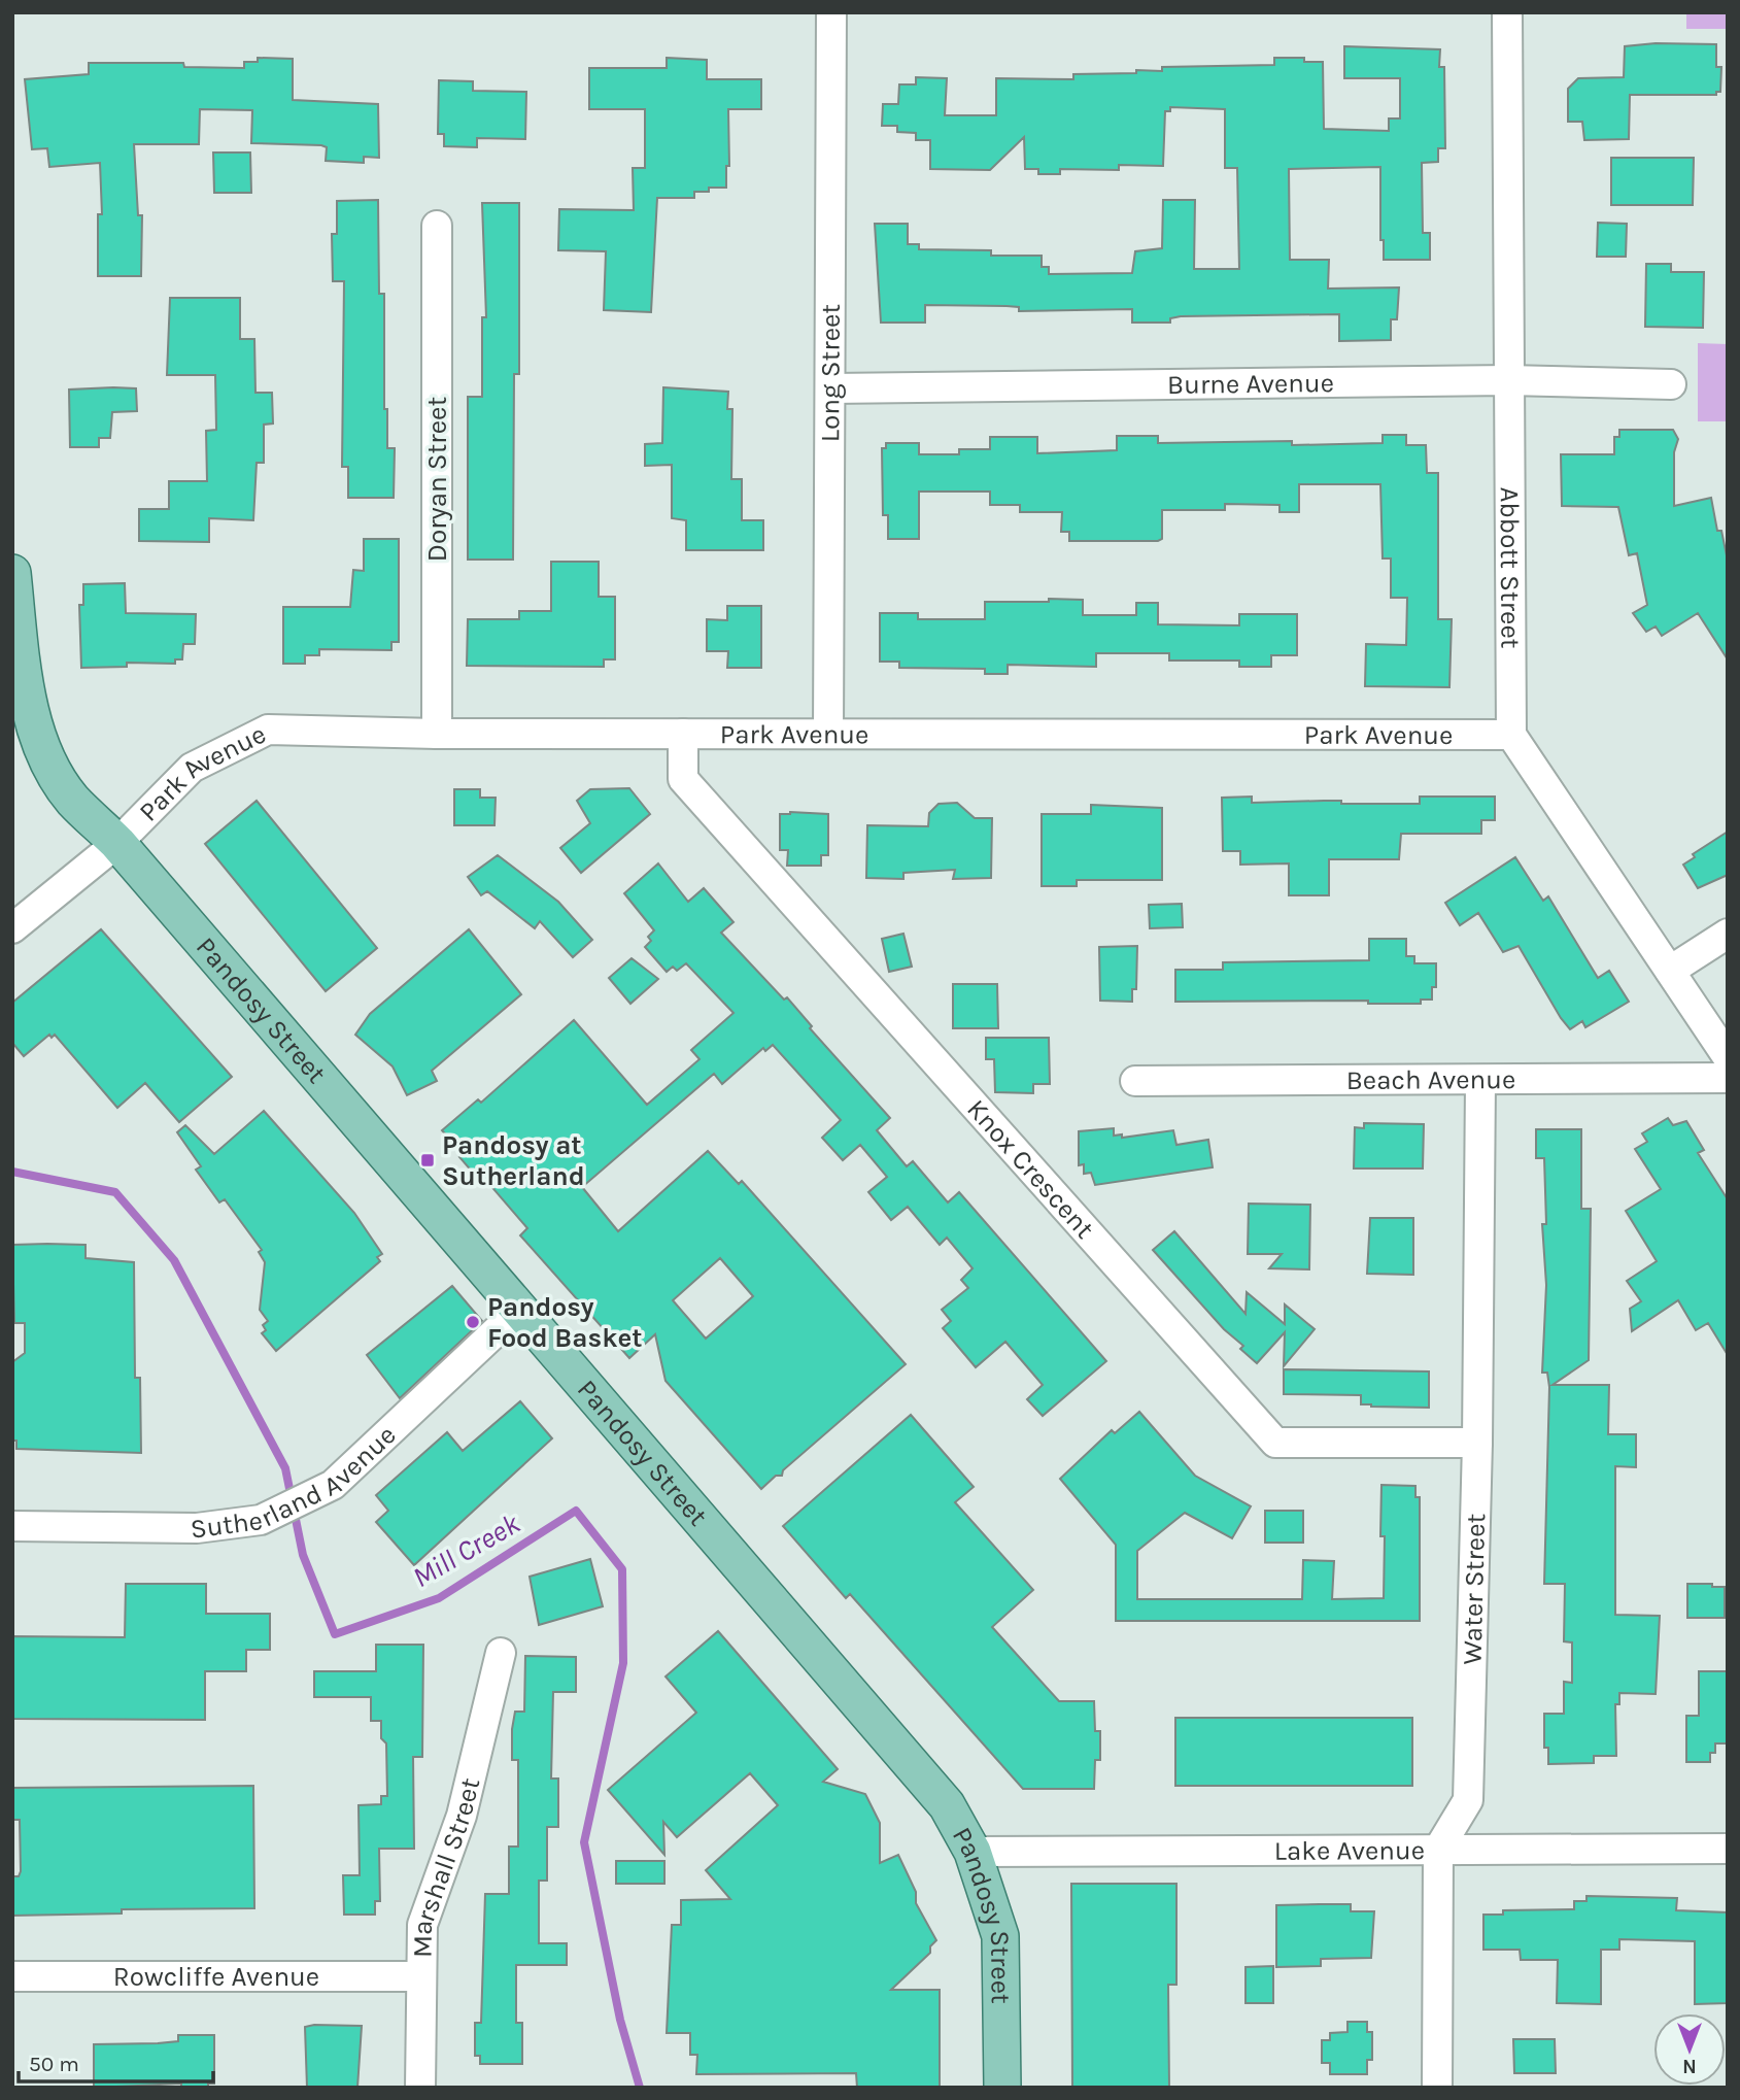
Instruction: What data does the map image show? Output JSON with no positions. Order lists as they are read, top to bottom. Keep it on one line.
{"streets":{"main road":["Pandosy Street"],"street":["Long Street","Burne Avenue","Doryan Street","Abbott Street","Park Avenue","Beach Avenue","Knox Crescent","Sutherland Avenue","Water Street","Lake Avenue","Marshall Street","Rowcliffe Avenue"]},"crossings":[["Long Street","Burne Avenue"],["Long Street","Park Avenue"],["Burne Avenue","Abbott Street"],["Doryan Street","Park Avenue"],["Abbott Street","Park Avenue"],["Park Avenue","Pandosy Street"],["Park Avenue","Knox Crescent"],["Pandosy Street","Sutherland Avenue"],["Pandosy Street","Lake Avenue"],["Beach Avenue","Water Street"],["Knox Crescent","Water Street"],["Water Street","Lake Avenue"],["Marshall Street","Rowcliffe Avenue"]],"water":["Mill Creek"],"places":{"transit":["Pandosy at Sutherland"],"other":["Pandosy Food Basket"]},"scale_bar":"50 m","north":"bottom"}
